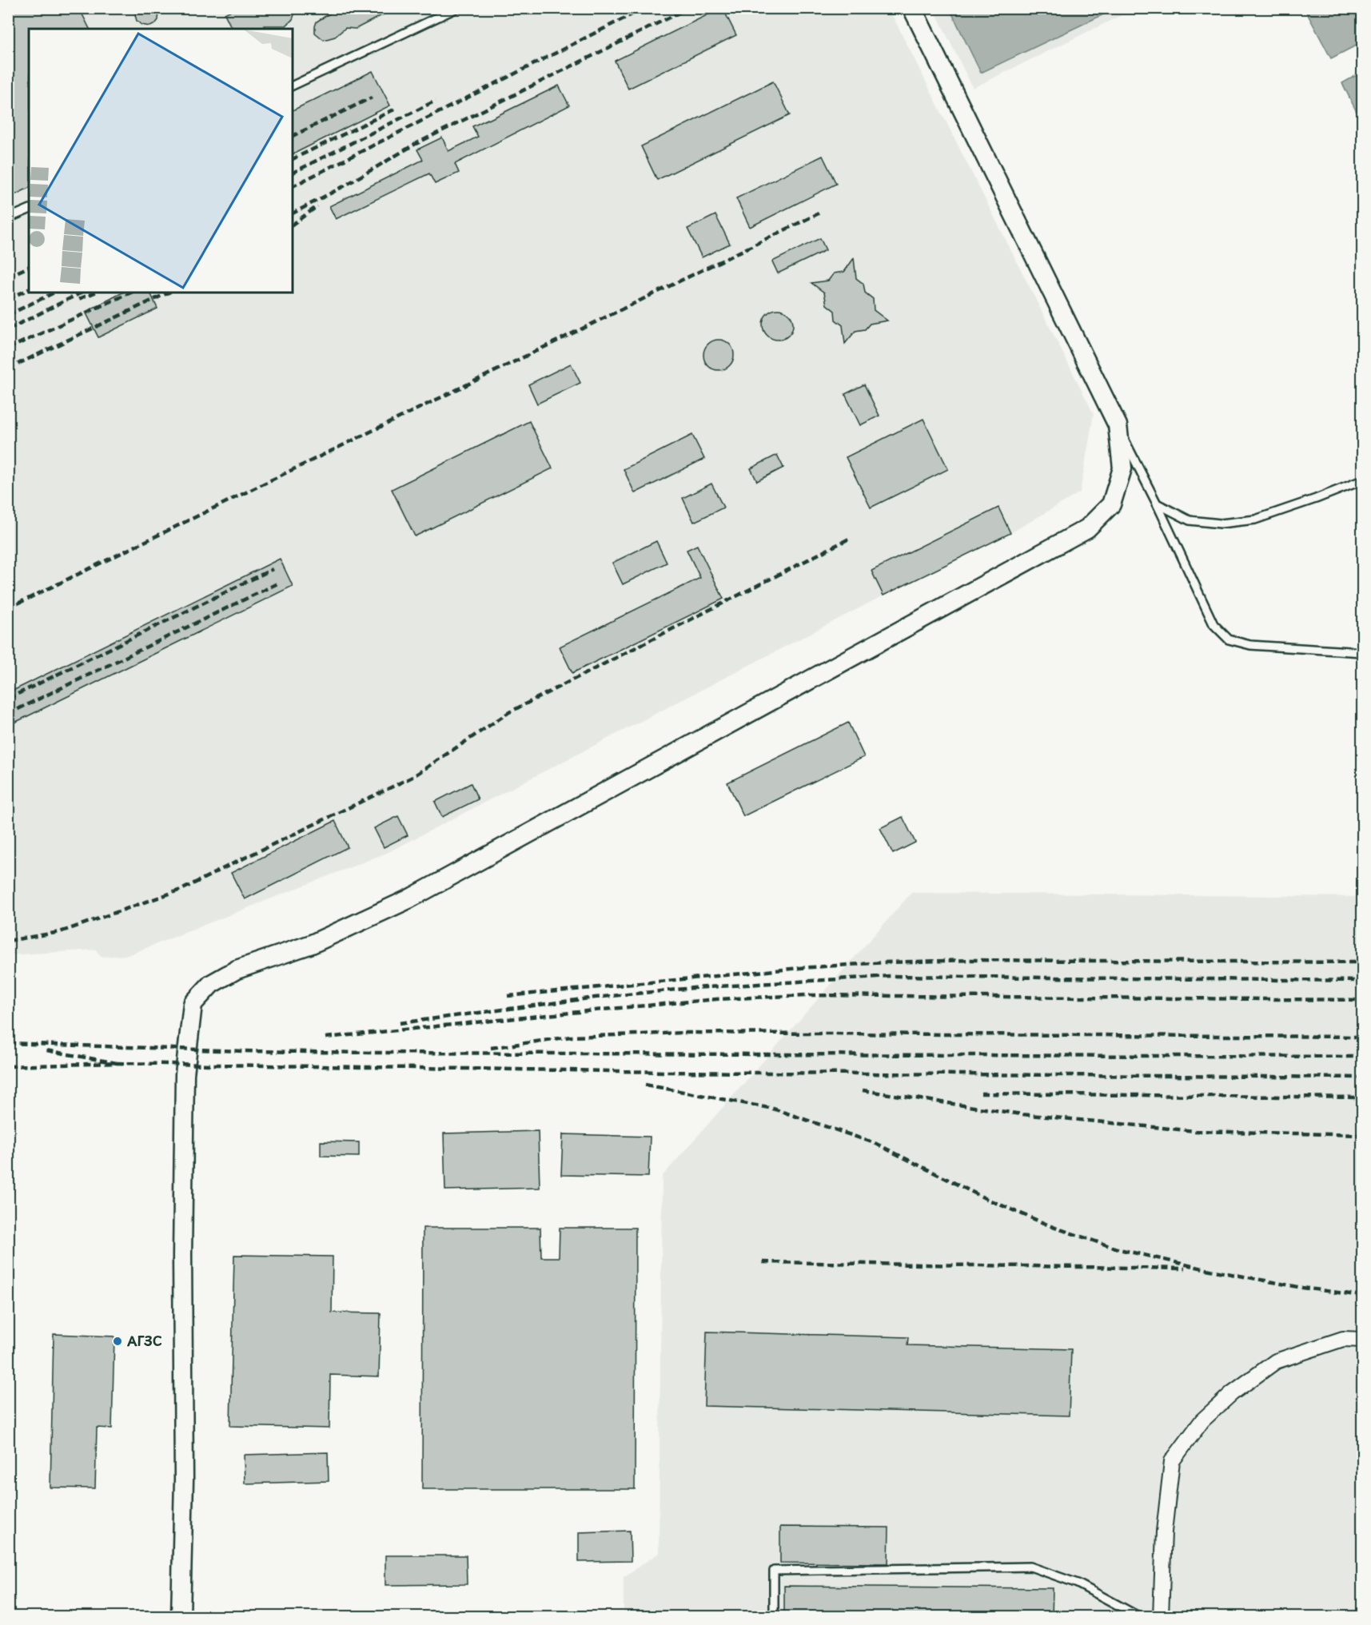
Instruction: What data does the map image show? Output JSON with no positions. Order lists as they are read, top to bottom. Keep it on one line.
{"places":["АГЗС"]}
